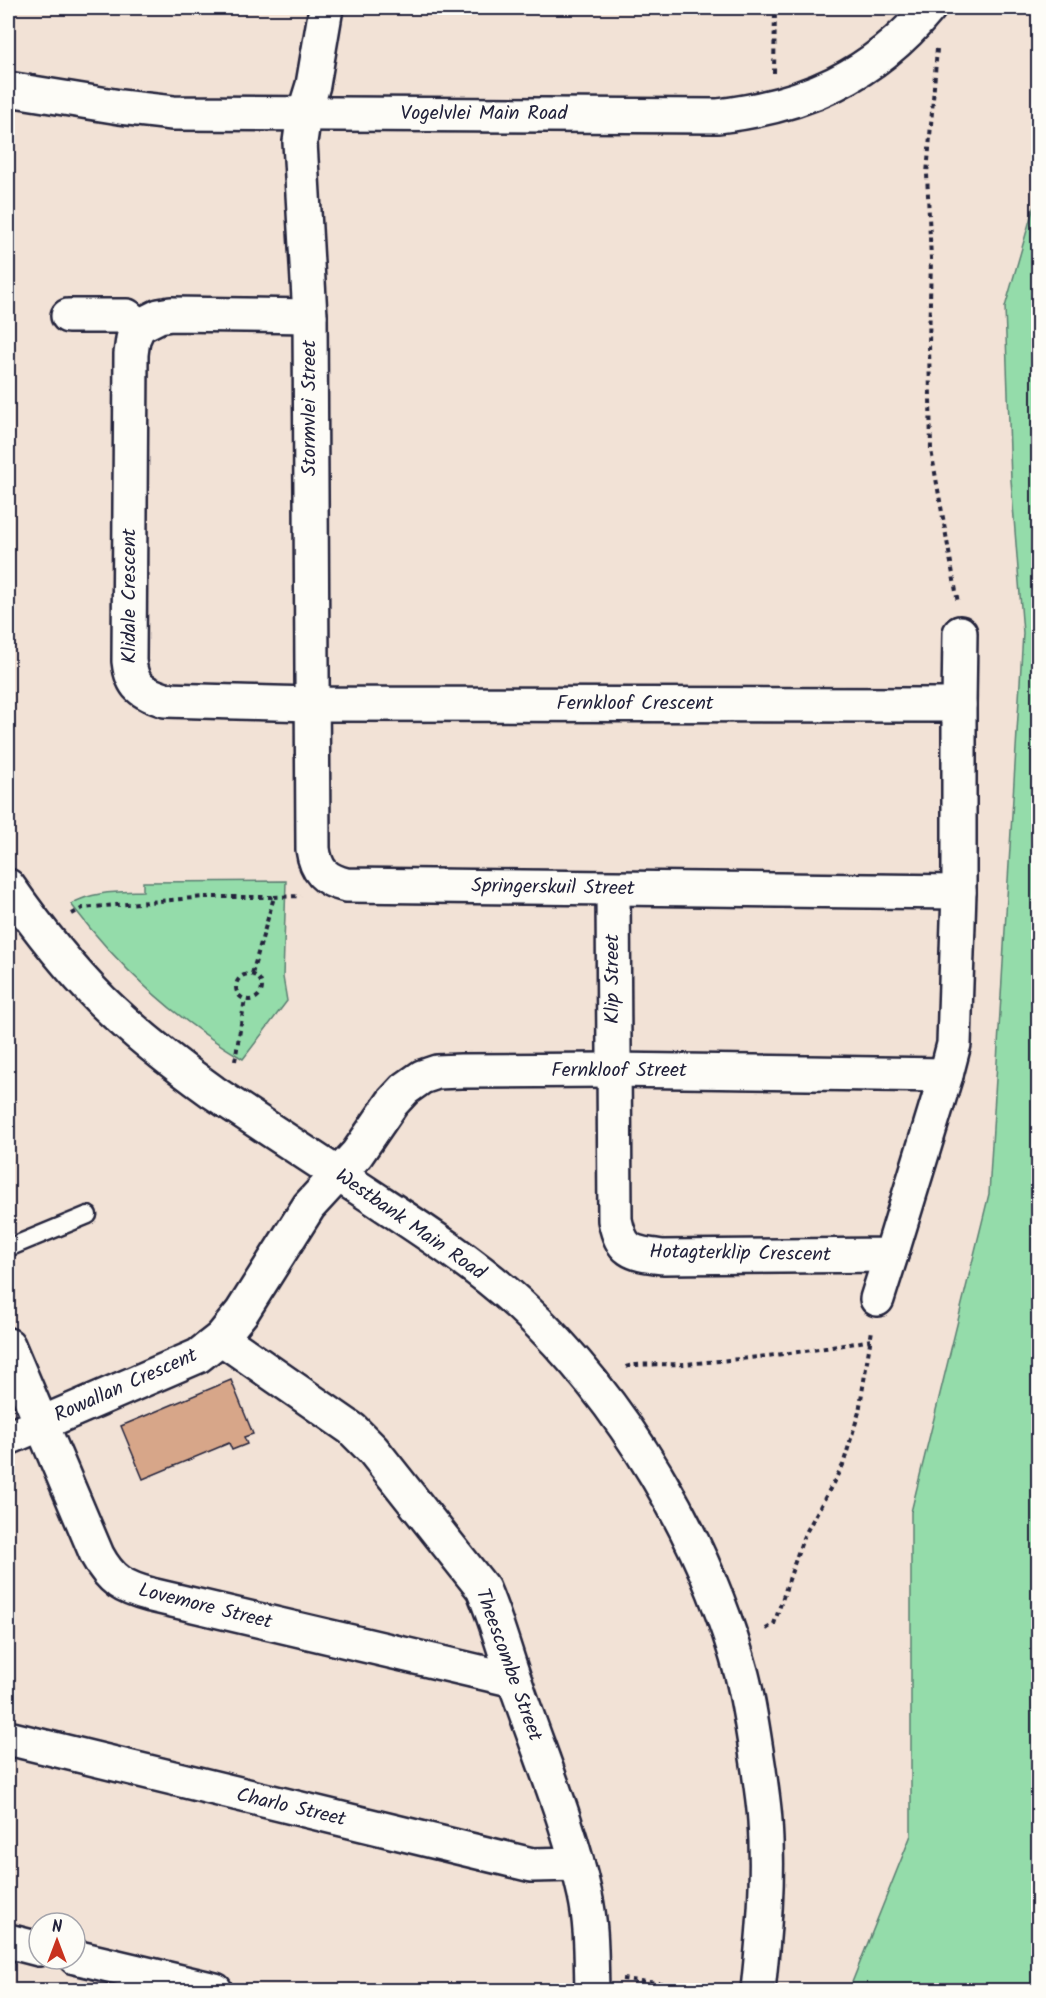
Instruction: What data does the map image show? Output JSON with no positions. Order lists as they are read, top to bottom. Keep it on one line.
{"streets":{"street":["Vogelvlei Main Road","Stormvlei Street","Klidale Crescent","Fernkloof Crescent","Springerskuil Street","Klip Street","Fernkloof Street","Westbank Main Road","Hotagterklip Crescent","Rowallan Crescent","Lovemore Street","Theescombe Street","Charlo Street"]},"crossings":[["Vogelvlei Main Road","Stormvlei Street"],["Stormvlei Street","Klidale Crescent"],["Stormvlei Street","Fernkloof Crescent"],["Stormvlei Street","Springerskuil Street"],["Klidale Crescent","Fernkloof Crescent"],["Klidale Crescent","Springerskuil Street"],["Fernkloof Crescent","Springerskuil Street"],["Springerskuil Street","Klip Street"],["Klip Street","Fernkloof Street"],["Klip Street","Hotagterklip Crescent"],["Fernkloof Street","Westbank Main Road"],["Fernkloof Street","Hotagterklip Crescent"],["Fernkloof Street","Rowallan Crescent"],["Westbank Main Road","Rowallan Crescent"],["Rowallan Crescent","Lovemore Street"],["Rowallan Crescent","Theescombe Street"],["Lovemore Street","Theescombe Street"],["Theescombe Street","Charlo Street"]],"north":"top"}
